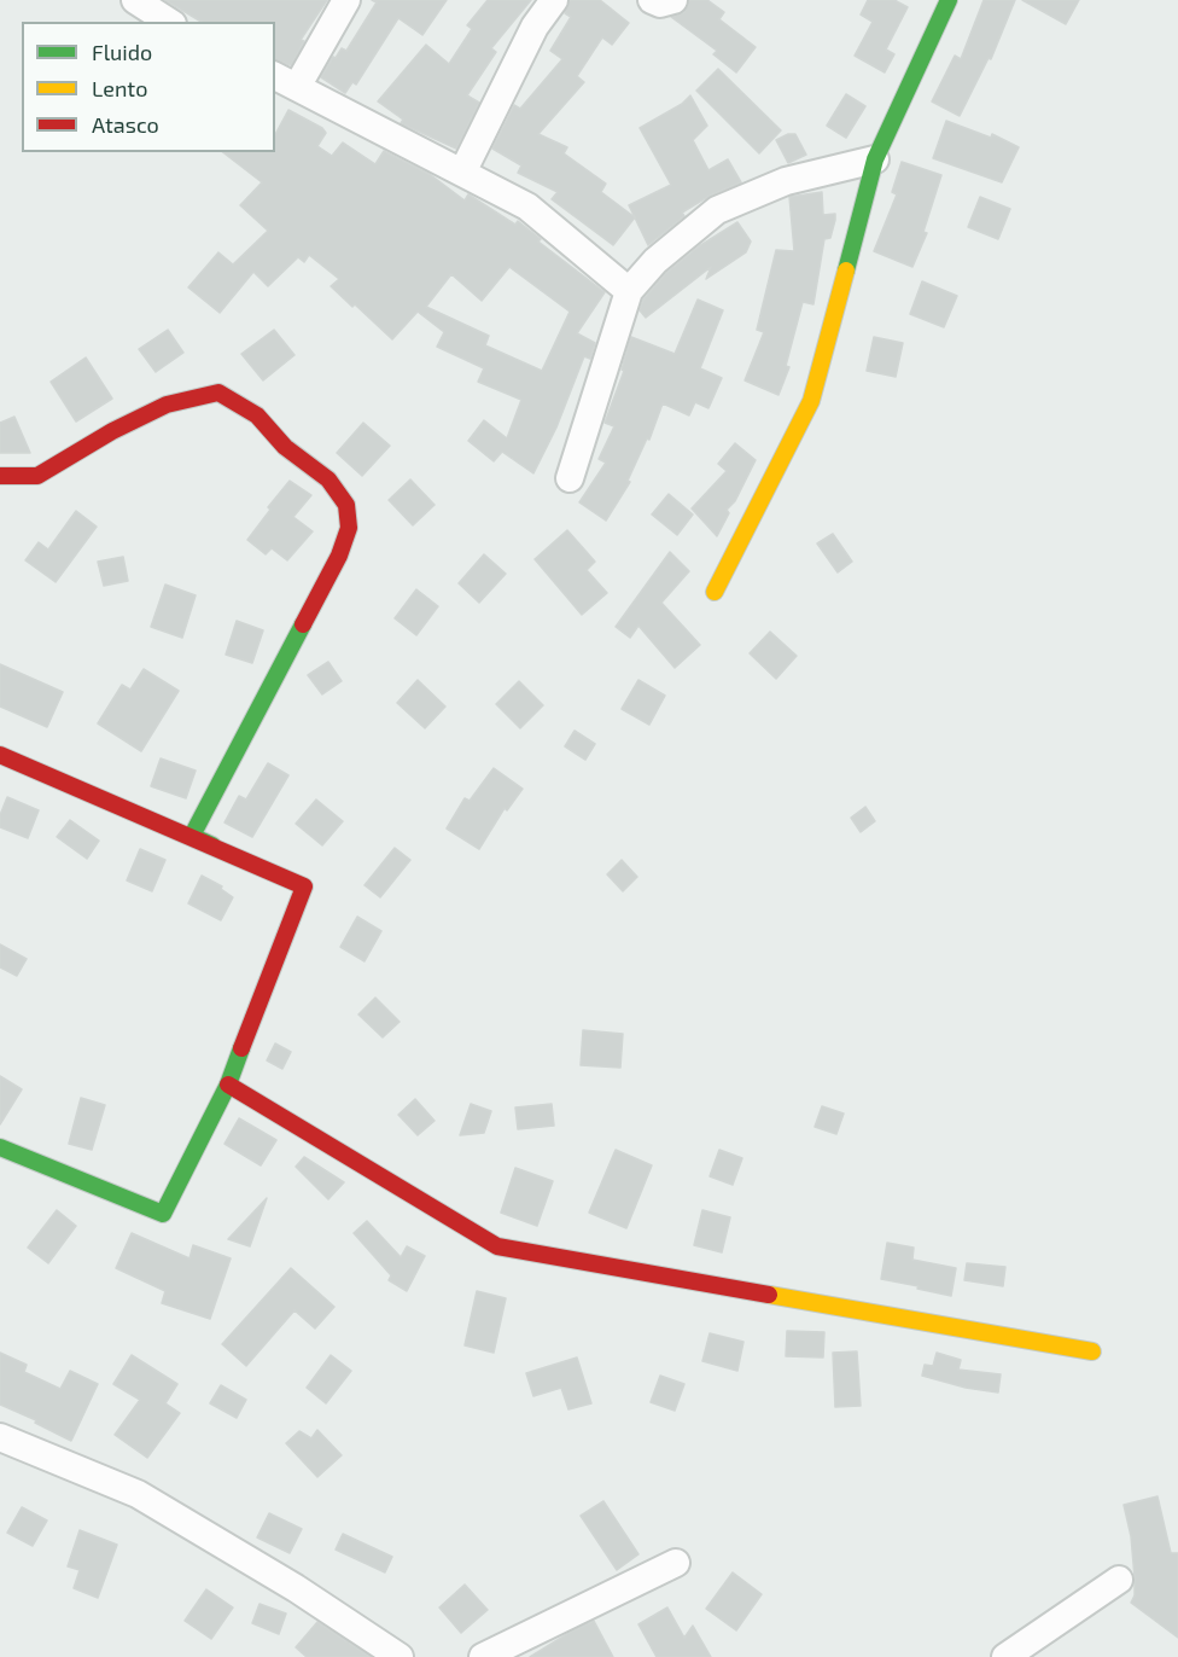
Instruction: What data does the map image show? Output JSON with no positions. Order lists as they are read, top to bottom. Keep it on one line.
{"legend":["Fluido","Lento","Atasco"]}
